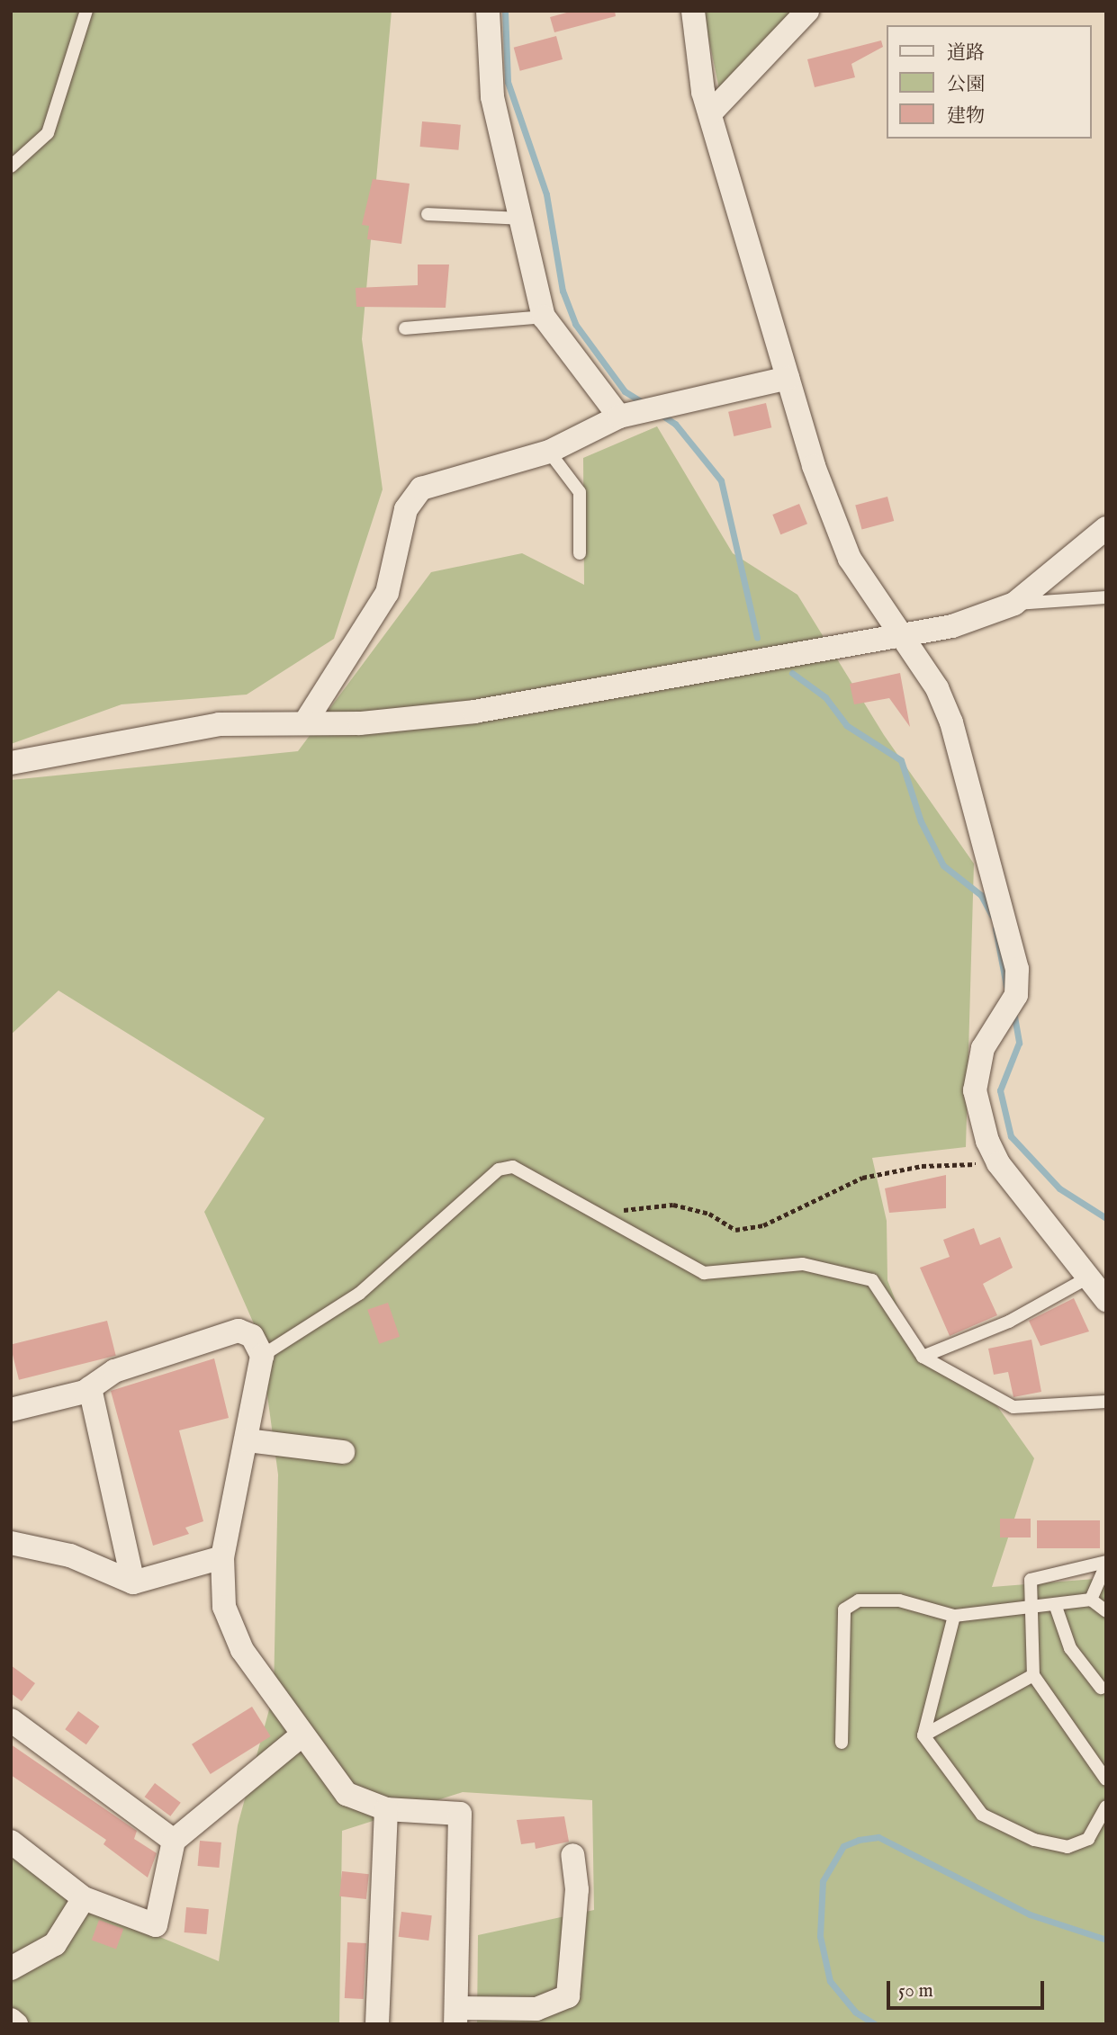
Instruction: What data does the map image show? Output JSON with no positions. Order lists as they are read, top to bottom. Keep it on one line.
{"legend":["道路","公園","建物"],"scale_bar":"50 m"}
